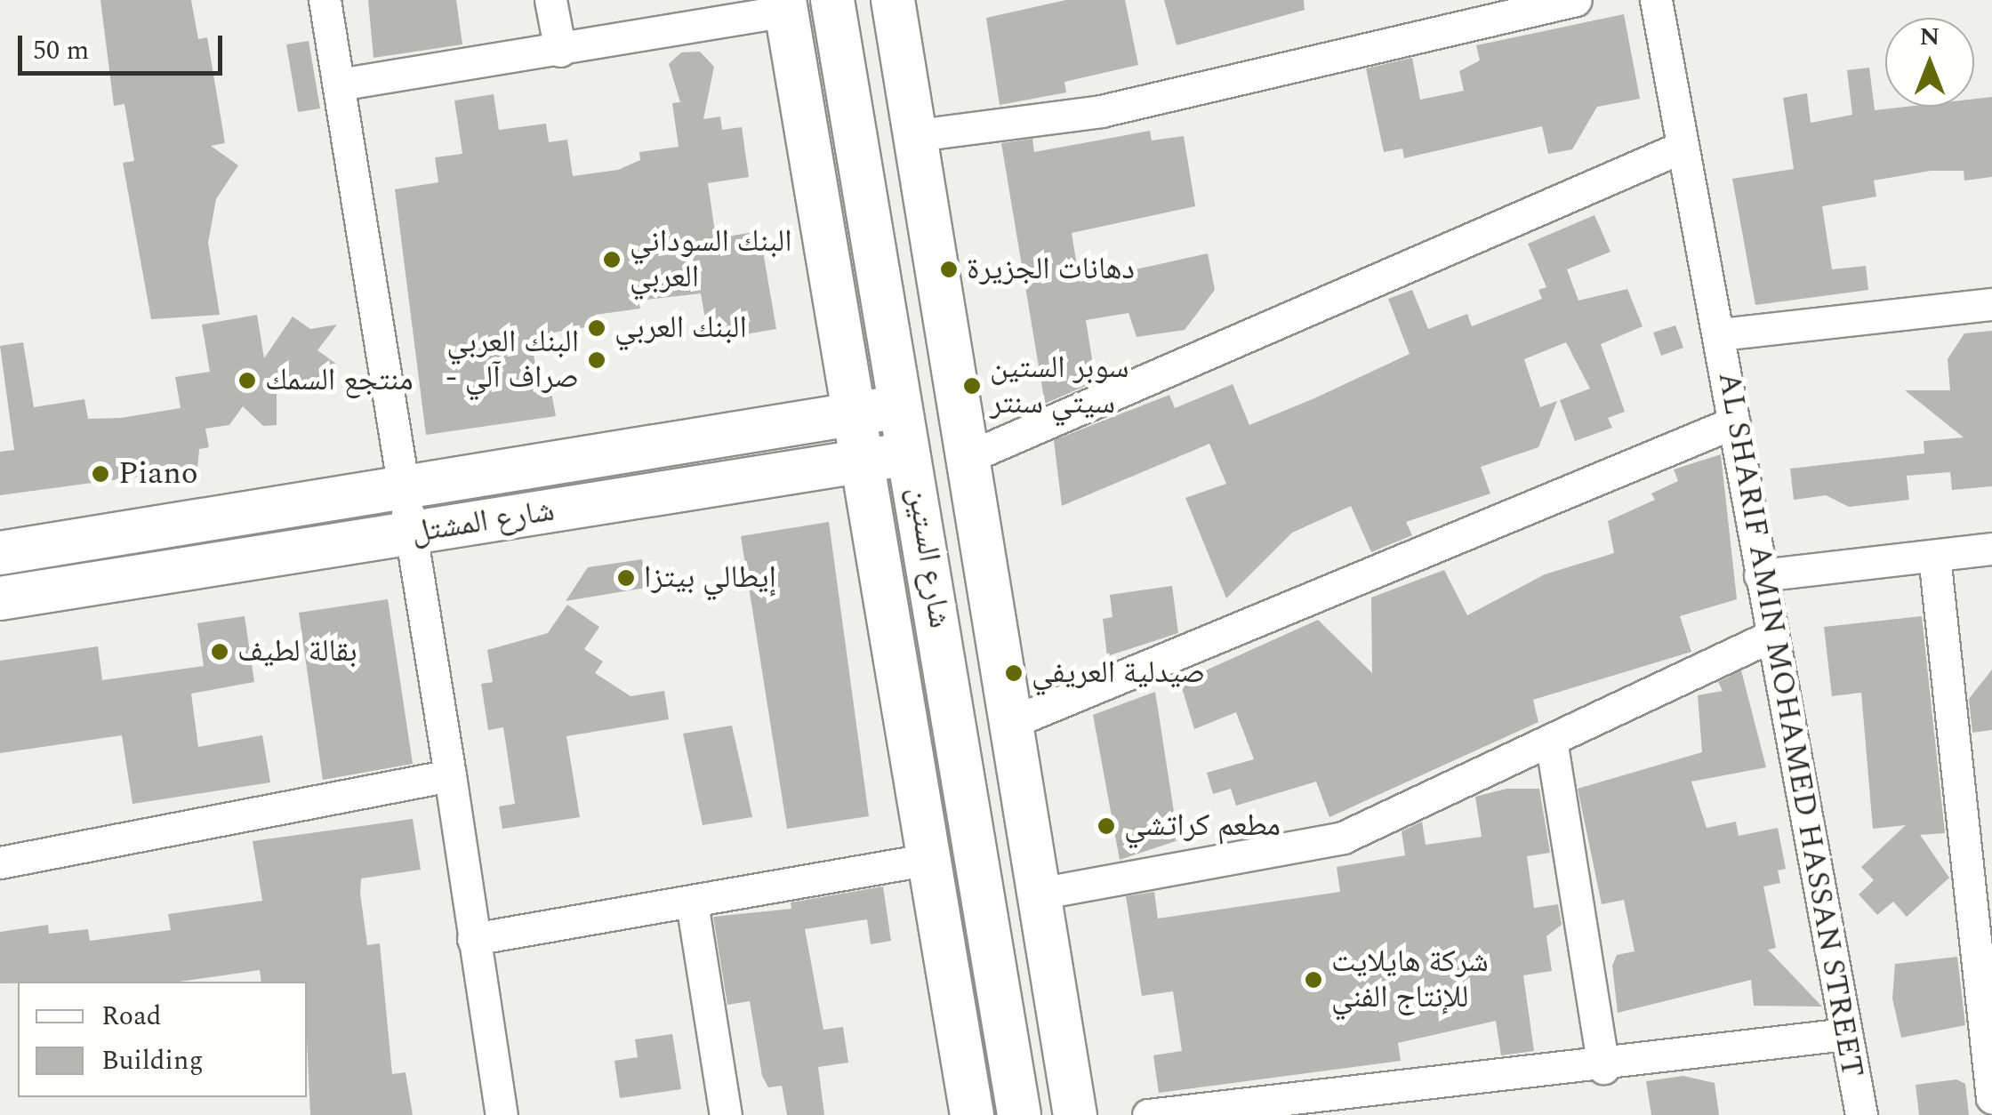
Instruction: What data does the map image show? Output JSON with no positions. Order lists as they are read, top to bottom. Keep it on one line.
{"streets":{"main road":["شارع المشتل","شارع الستين"],"street":["AL SHARIF AMIN MOHAMED HASSAN STREET"]},"crossings":[["شارع المشتل","شارع الستين"]],"places":["البنك السوداني العربي","دهانات الجزيرة","البنك العربي","البنك العربي - صراف آلي","منتجع السمك","سوبر الستين سيتي سنتر","Piano","إيطالي بيتزا","بقالة لطيف","صيدلية العريفي","مطعم كراتشي","شركة هايلايت للإنتاج الفني"],"legend":["Road","Building"],"scale_bar":"50 m","north":"top"}
